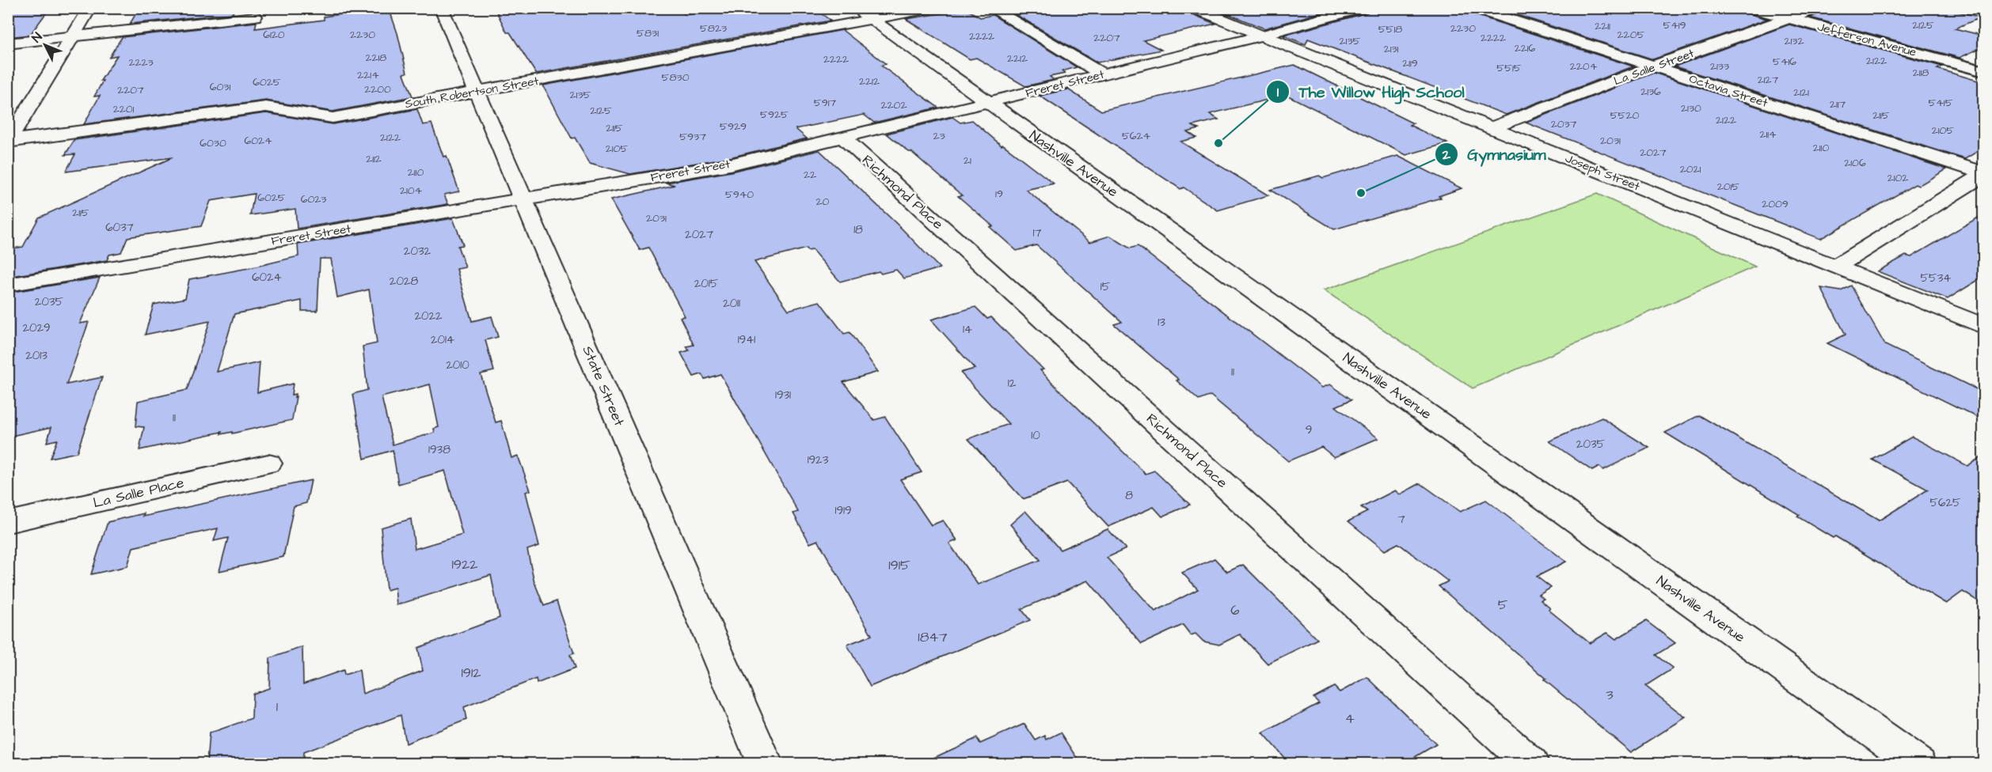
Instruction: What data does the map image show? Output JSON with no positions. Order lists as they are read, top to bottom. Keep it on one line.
{"streets":{"street":["Jefferson Avenue","La Salle Street","Freret Street","Octavia Street","South Robertson Street","Nashville Avenue","Joseph Street","Richmond Place","State Street","La Salle Place"]},"crossings":[["Jefferson Avenue","La Salle Street"],["La Salle Street","Octavia Street"],["La Salle Street","Joseph Street"],["Freret Street","Nashville Avenue"],["Freret Street","Joseph Street"],["Freret Street","Richmond Place"],["Freret Street","State Street"],["South Robertson Street","Nashville Avenue"],["South Robertson Street","State Street"]],"places":["The Willow High School","Gymnasium"],"house_numbers":["5419","2125","2211","5823","2230","5518","5831","6120","2230","2205","2222","2207","2222","2135","2132","2216","2131","2218","2212","2222","2122","5416","2223","2119","2204","2133","5515","2118","2214","5830","2127","2212","6025","6031","2200","2207","2136","2121","2135","5917","5415","2117","2202","2130","2201","2125","5925","5520","2115","2122","2037","5929","2115","2105","2114","23","5624","5937","2122","6024","2031","6030","2110","2105","2027","2112","21","2106","2021","2110","22","2102","2015","2104","19","5940","6025","6023","20","2009","2115","2031","6037","18","17","2027","2032","6024","5534","2028","2015","15","2035","2011","2022","13","2029","14","2014","1941","2013","2010","11","12","1931","11","9","10","2035","1938","1923","8","5625","1919","7","1922","1915","5","6","1847","1912","3","1","4"],"north":"top left"}
